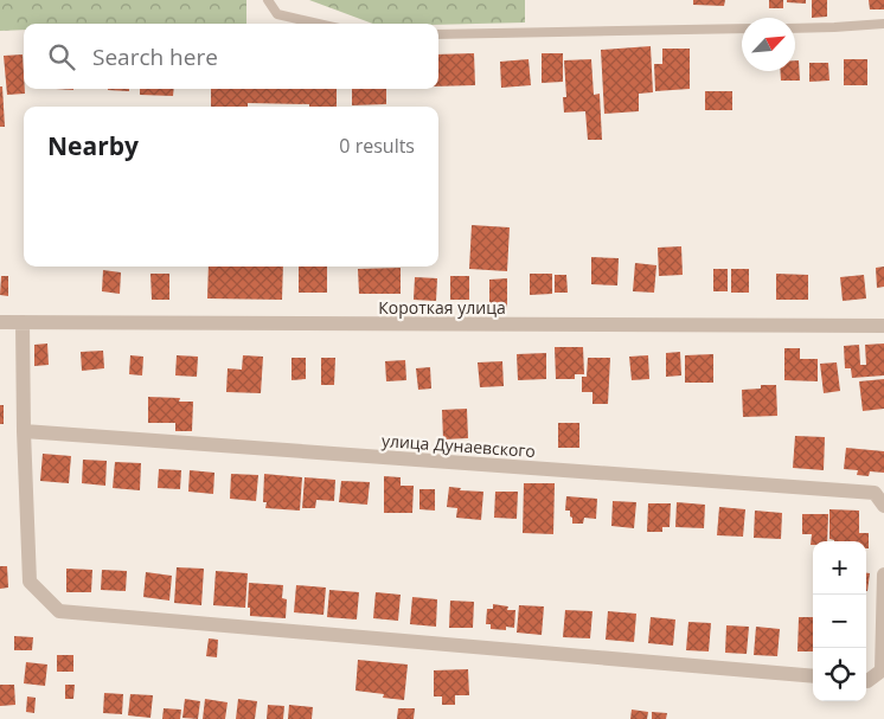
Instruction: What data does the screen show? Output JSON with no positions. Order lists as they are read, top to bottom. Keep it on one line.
{"streets":{"street":["Короткая улица","улица Дунаевского"]},"north":"top right","page":{"search":"Search here","heading":["Nearby","0 results"],"map_buttons":["+","−"]}}
